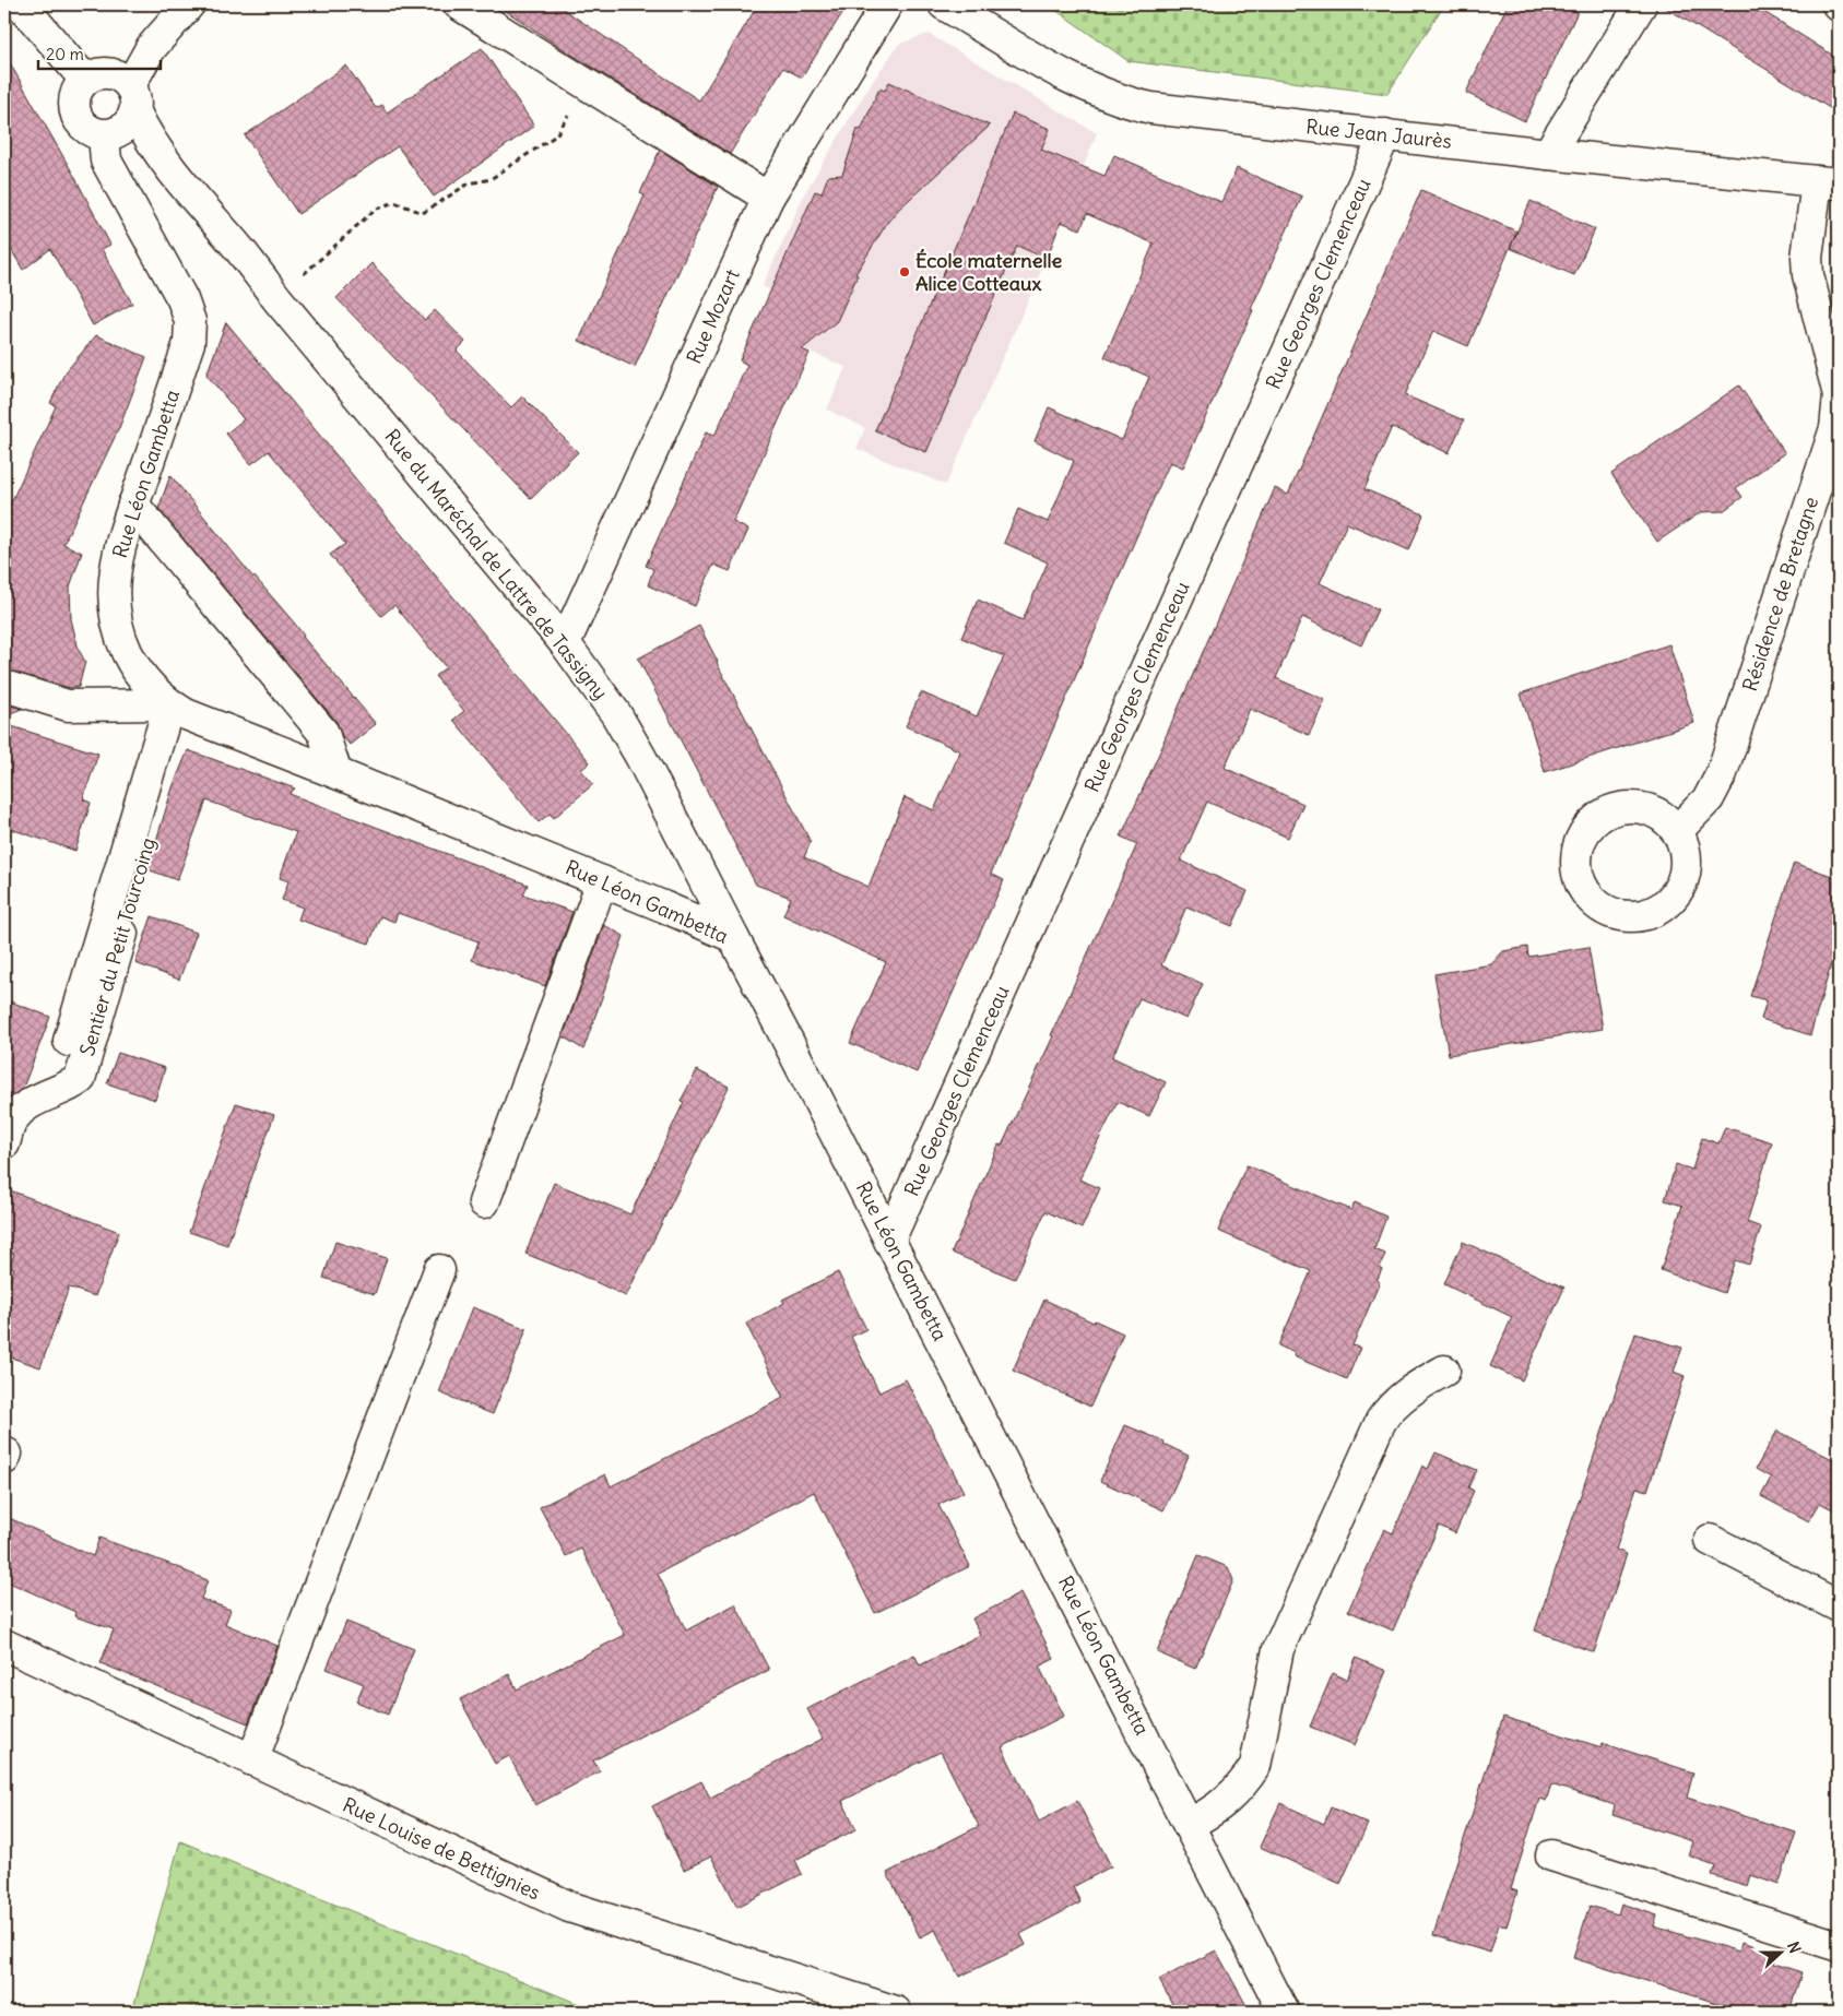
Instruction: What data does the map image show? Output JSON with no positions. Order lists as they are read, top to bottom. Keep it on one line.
{"streets":{"street":["Rue Jean Jaurès","Rue Georges Clemenceau","Rue Mozart","Rue Léon Gambetta","Rue du Maréchal de Lattre de Tassigny","Résidence de Bretagne","Sentier du Petit Tourcoing","Rue Louise de Bettignies"]},"crossings":[["Rue Jean Jaurès","Rue Georges Clemenceau"],["Rue Jean Jaurès","Résidence de Bretagne"],["Rue Georges Clemenceau","Rue Léon Gambetta"],["Rue Mozart","Rue du Maréchal de Lattre de Tassigny"],["Rue Léon Gambetta","Rue du Maréchal de Lattre de Tassigny"],["Rue Léon Gambetta","Sentier du Petit Tourcoing"]],"places":["École maternelle Alice Cotteaux"],"scale_bar":"20 m","north":"right"}
